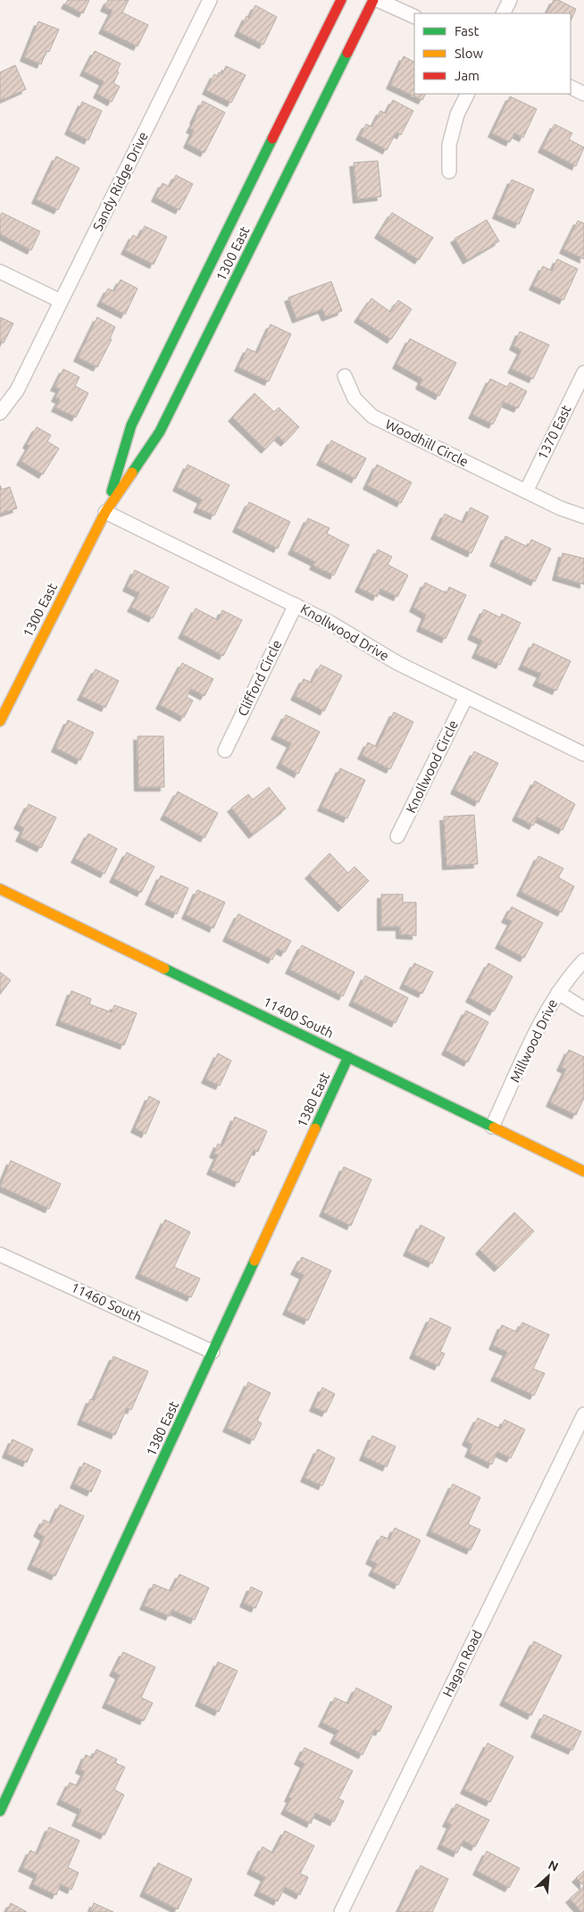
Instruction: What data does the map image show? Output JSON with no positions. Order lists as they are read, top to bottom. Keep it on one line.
{"streets":{"main road":["1300 East","11400 South","1380 East"],"street":["Sandy Ridge Drive","1370 East","Woodhill Circle","Knollwood Drive","Clifford Circle","Knollwood Circle","Millwood Drive","11460 South","Hagan Road"]},"crossings":[["1300 East","Knollwood Drive"],["1370 East","Woodhill Circle"],["Knollwood Drive","Clifford Circle"],["Knollwood Drive","Knollwood Circle"],["11400 South","Millwood Drive"],["11400 South","1380 East"],["1380 East","11460 South"]],"legend":["Fast","Slow","Jam"],"north":"top right"}
